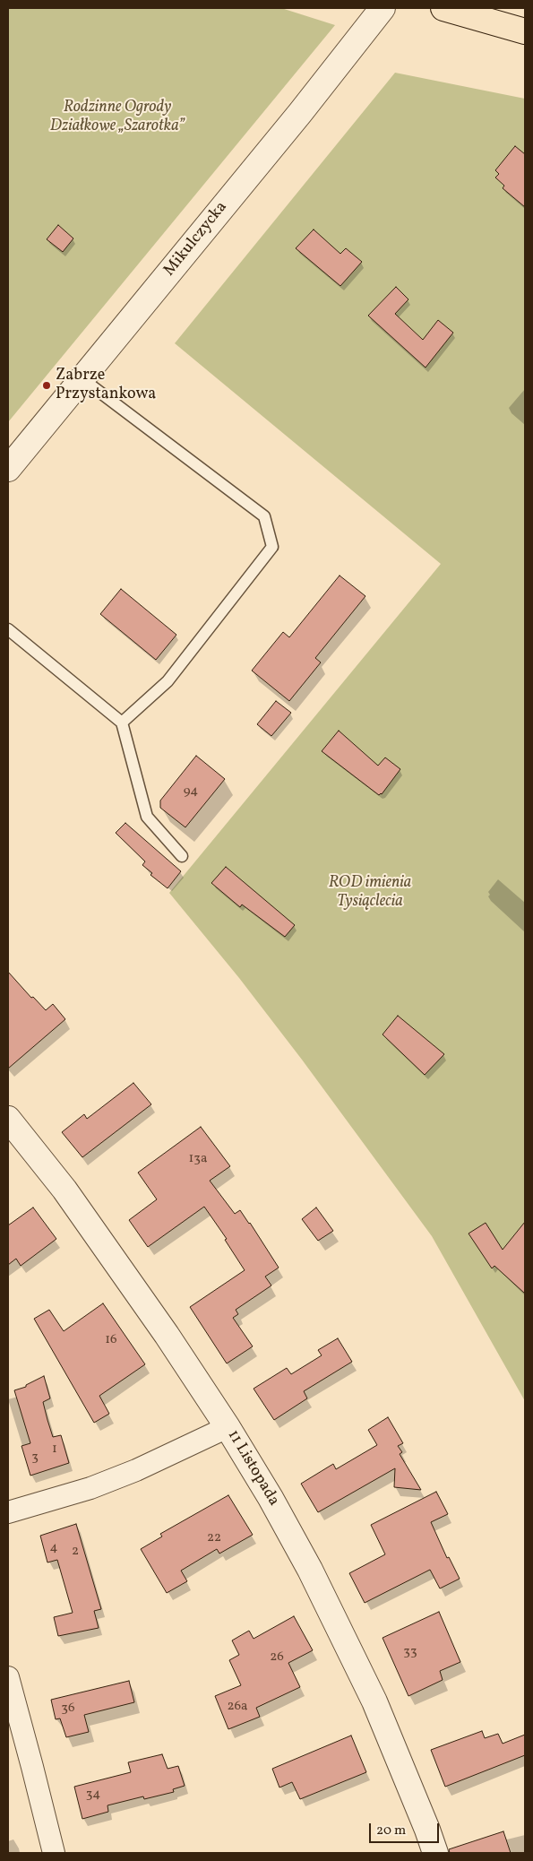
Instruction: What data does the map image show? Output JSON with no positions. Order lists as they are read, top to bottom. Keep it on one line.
{"streets":{"street":["Mikulczycka","11 Listopada"]},"parks":["Rodzinne Ogrody Działkowe „Szarotka”","ROD imienia Tysiąclecia"],"places":["Zabrze Przystankowa"],"house_numbers":["94","13a","16","1","3","22","4","2","33","26","26a","36","34"],"scale_bar":"20 m"}
